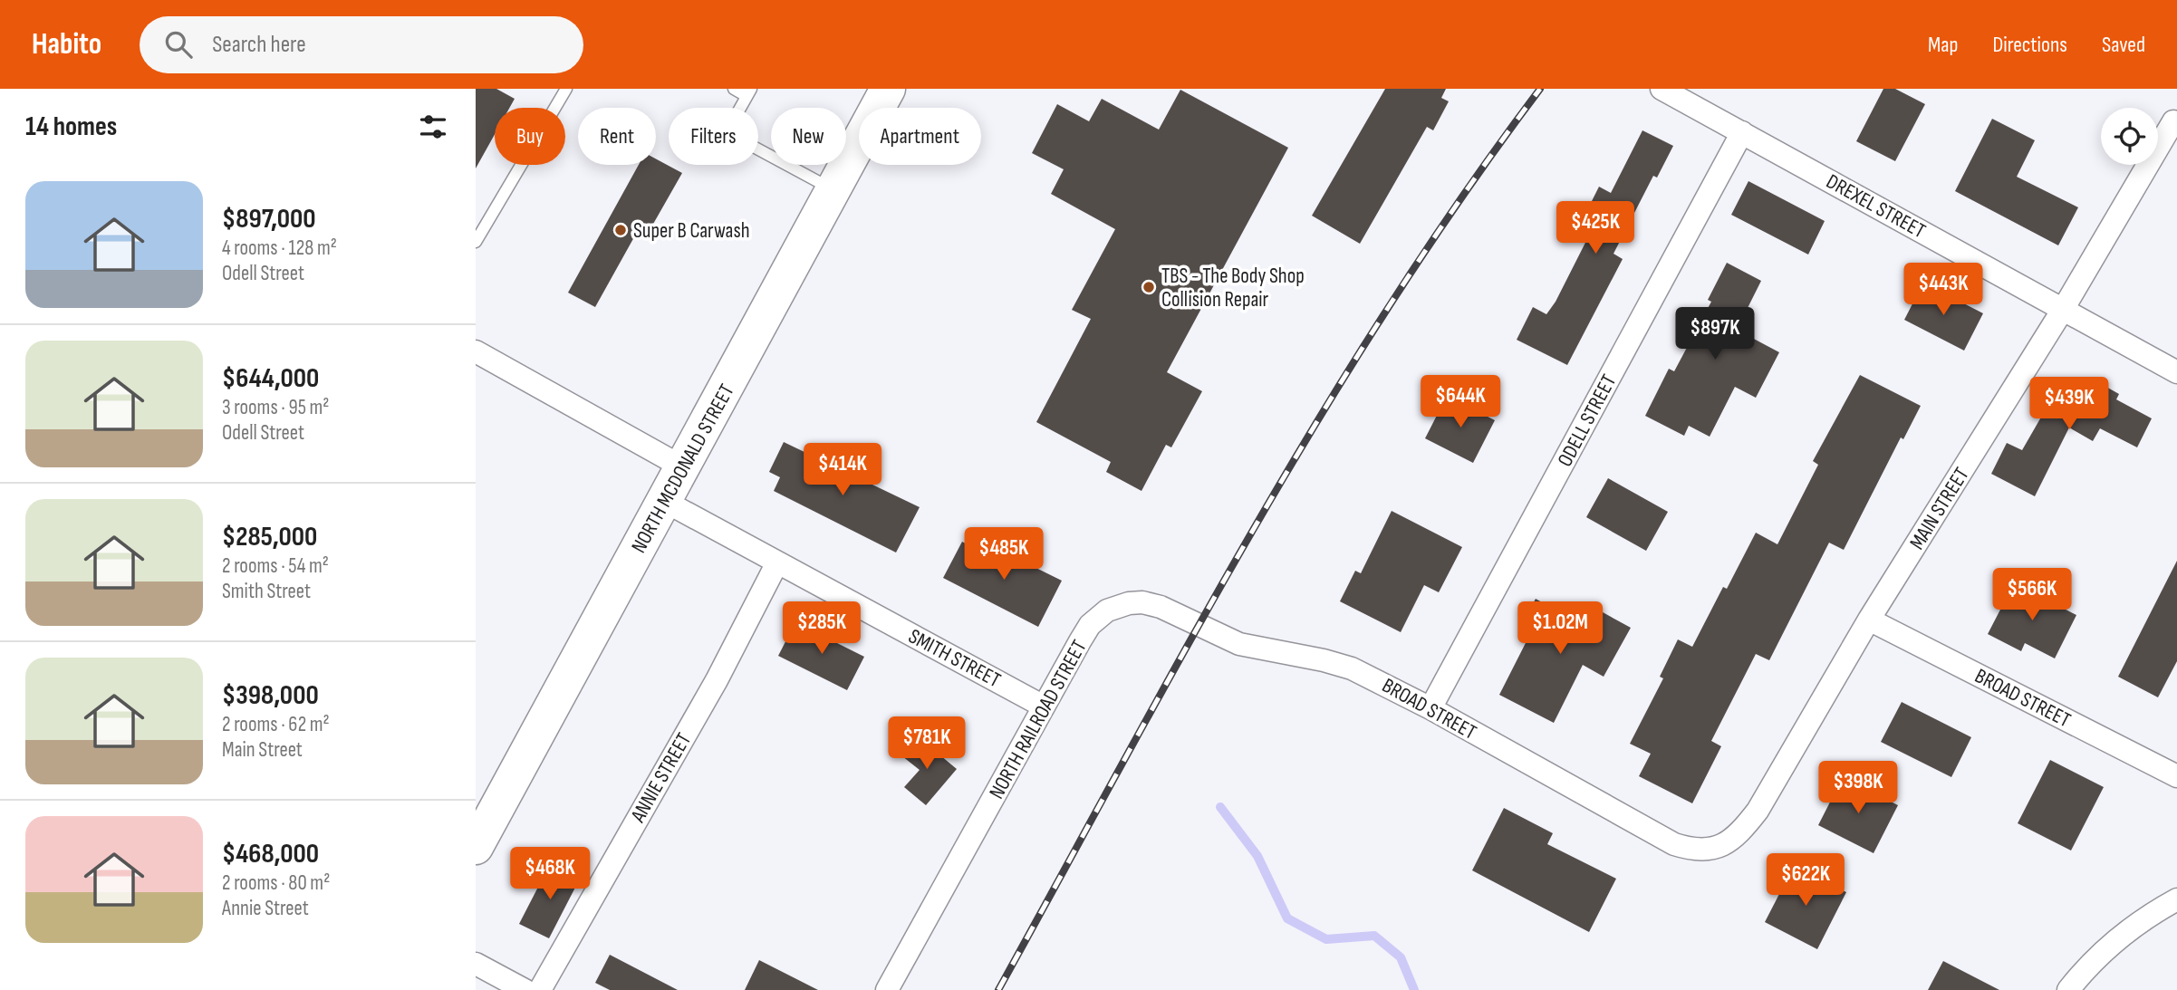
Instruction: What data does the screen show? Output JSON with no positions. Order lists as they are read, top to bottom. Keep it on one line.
{"streets":{"main road":["NORTH MCDONALD STREET"],"street":["DREXEL STREET","ODELL STREET","MAIN STREET","SMITH STREET","BROAD STREET","NORTH RAILROAD STREET","ANNIE STREET"]},"crossings":[["DREXEL STREET","ODELL STREET"],["DREXEL STREET","MAIN STREET"],["ODELL STREET","BROAD STREET"],["NORTH MCDONALD STREET","SMITH STREET"],["MAIN STREET","BROAD STREET"],["SMITH STREET","NORTH RAILROAD STREET"],["SMITH STREET","ANNIE STREET"],["BROAD STREET","NORTH RAILROAD STREET"]],"places":["Super B Carwash","TBS - The Body Shop Collision Repair"],"page":{"header":"Habito","search":"Search here","nav":["Map","Directions","Saved"],"heading":"14 homes","chip":["Buy","Rent","Filters","New","Apartment"],"list":[{"name":"$897,000","note":"4 rooms · 128 m² · Odell Street"},{"name":"$644,000","note":"3 rooms · 95 m² · Odell Street"},{"name":"$285,000","note":"2 rooms · 54 m² · Smith Street"},{"name":"$398,000","note":"2 rooms · 62 m² · Main Street"},{"name":"$468,000","note":"2 rooms · 80 m² · Annie Street"}],"price":["$425K","$443K","$897K","$644K","$439K","$414K","$485K","$566K","$285K","$1.02M","$781K","$398K","$468K","$622K"]}}
